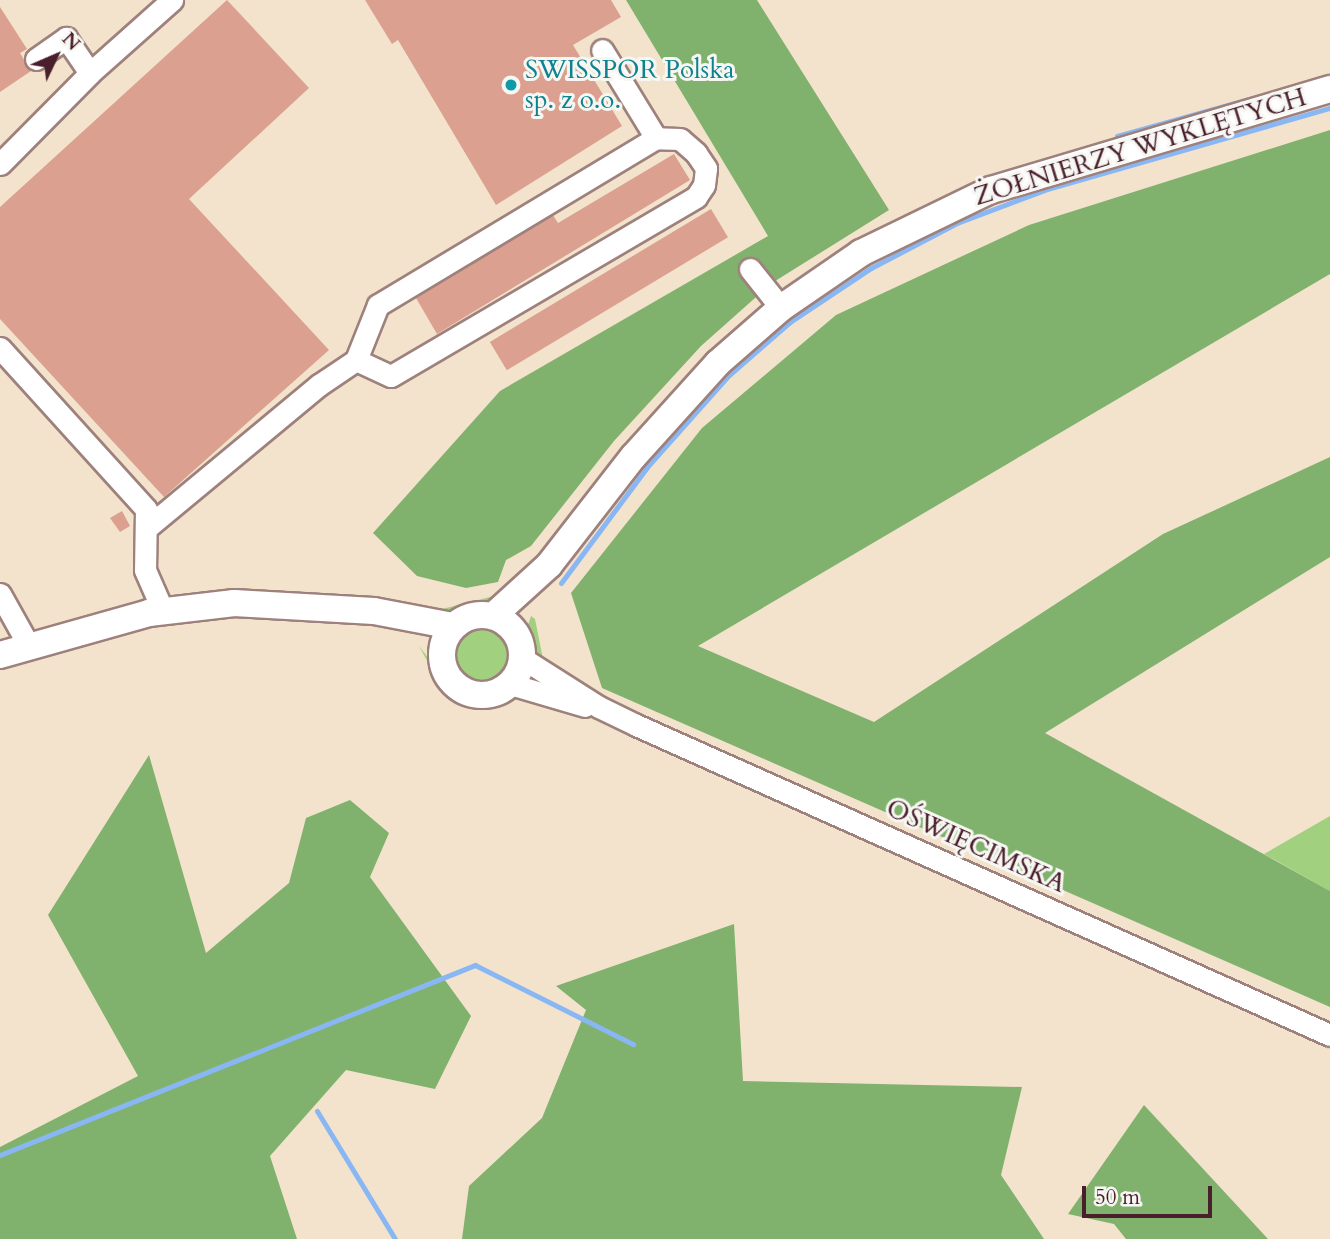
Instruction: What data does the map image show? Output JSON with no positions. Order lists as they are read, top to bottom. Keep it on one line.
{"streets":{"main road":["ŻOŁNIERZY WYKLĘTYCH"],"street":["OŚWIĘCIMSKA"]},"crossings":[["ŻOŁNIERZY WYKLĘTYCH","OŚWIĘCIMSKA"]],"places":["SWISSPOR Polska sp. z o.o."],"scale_bar":"50 m","north":"top right"}
